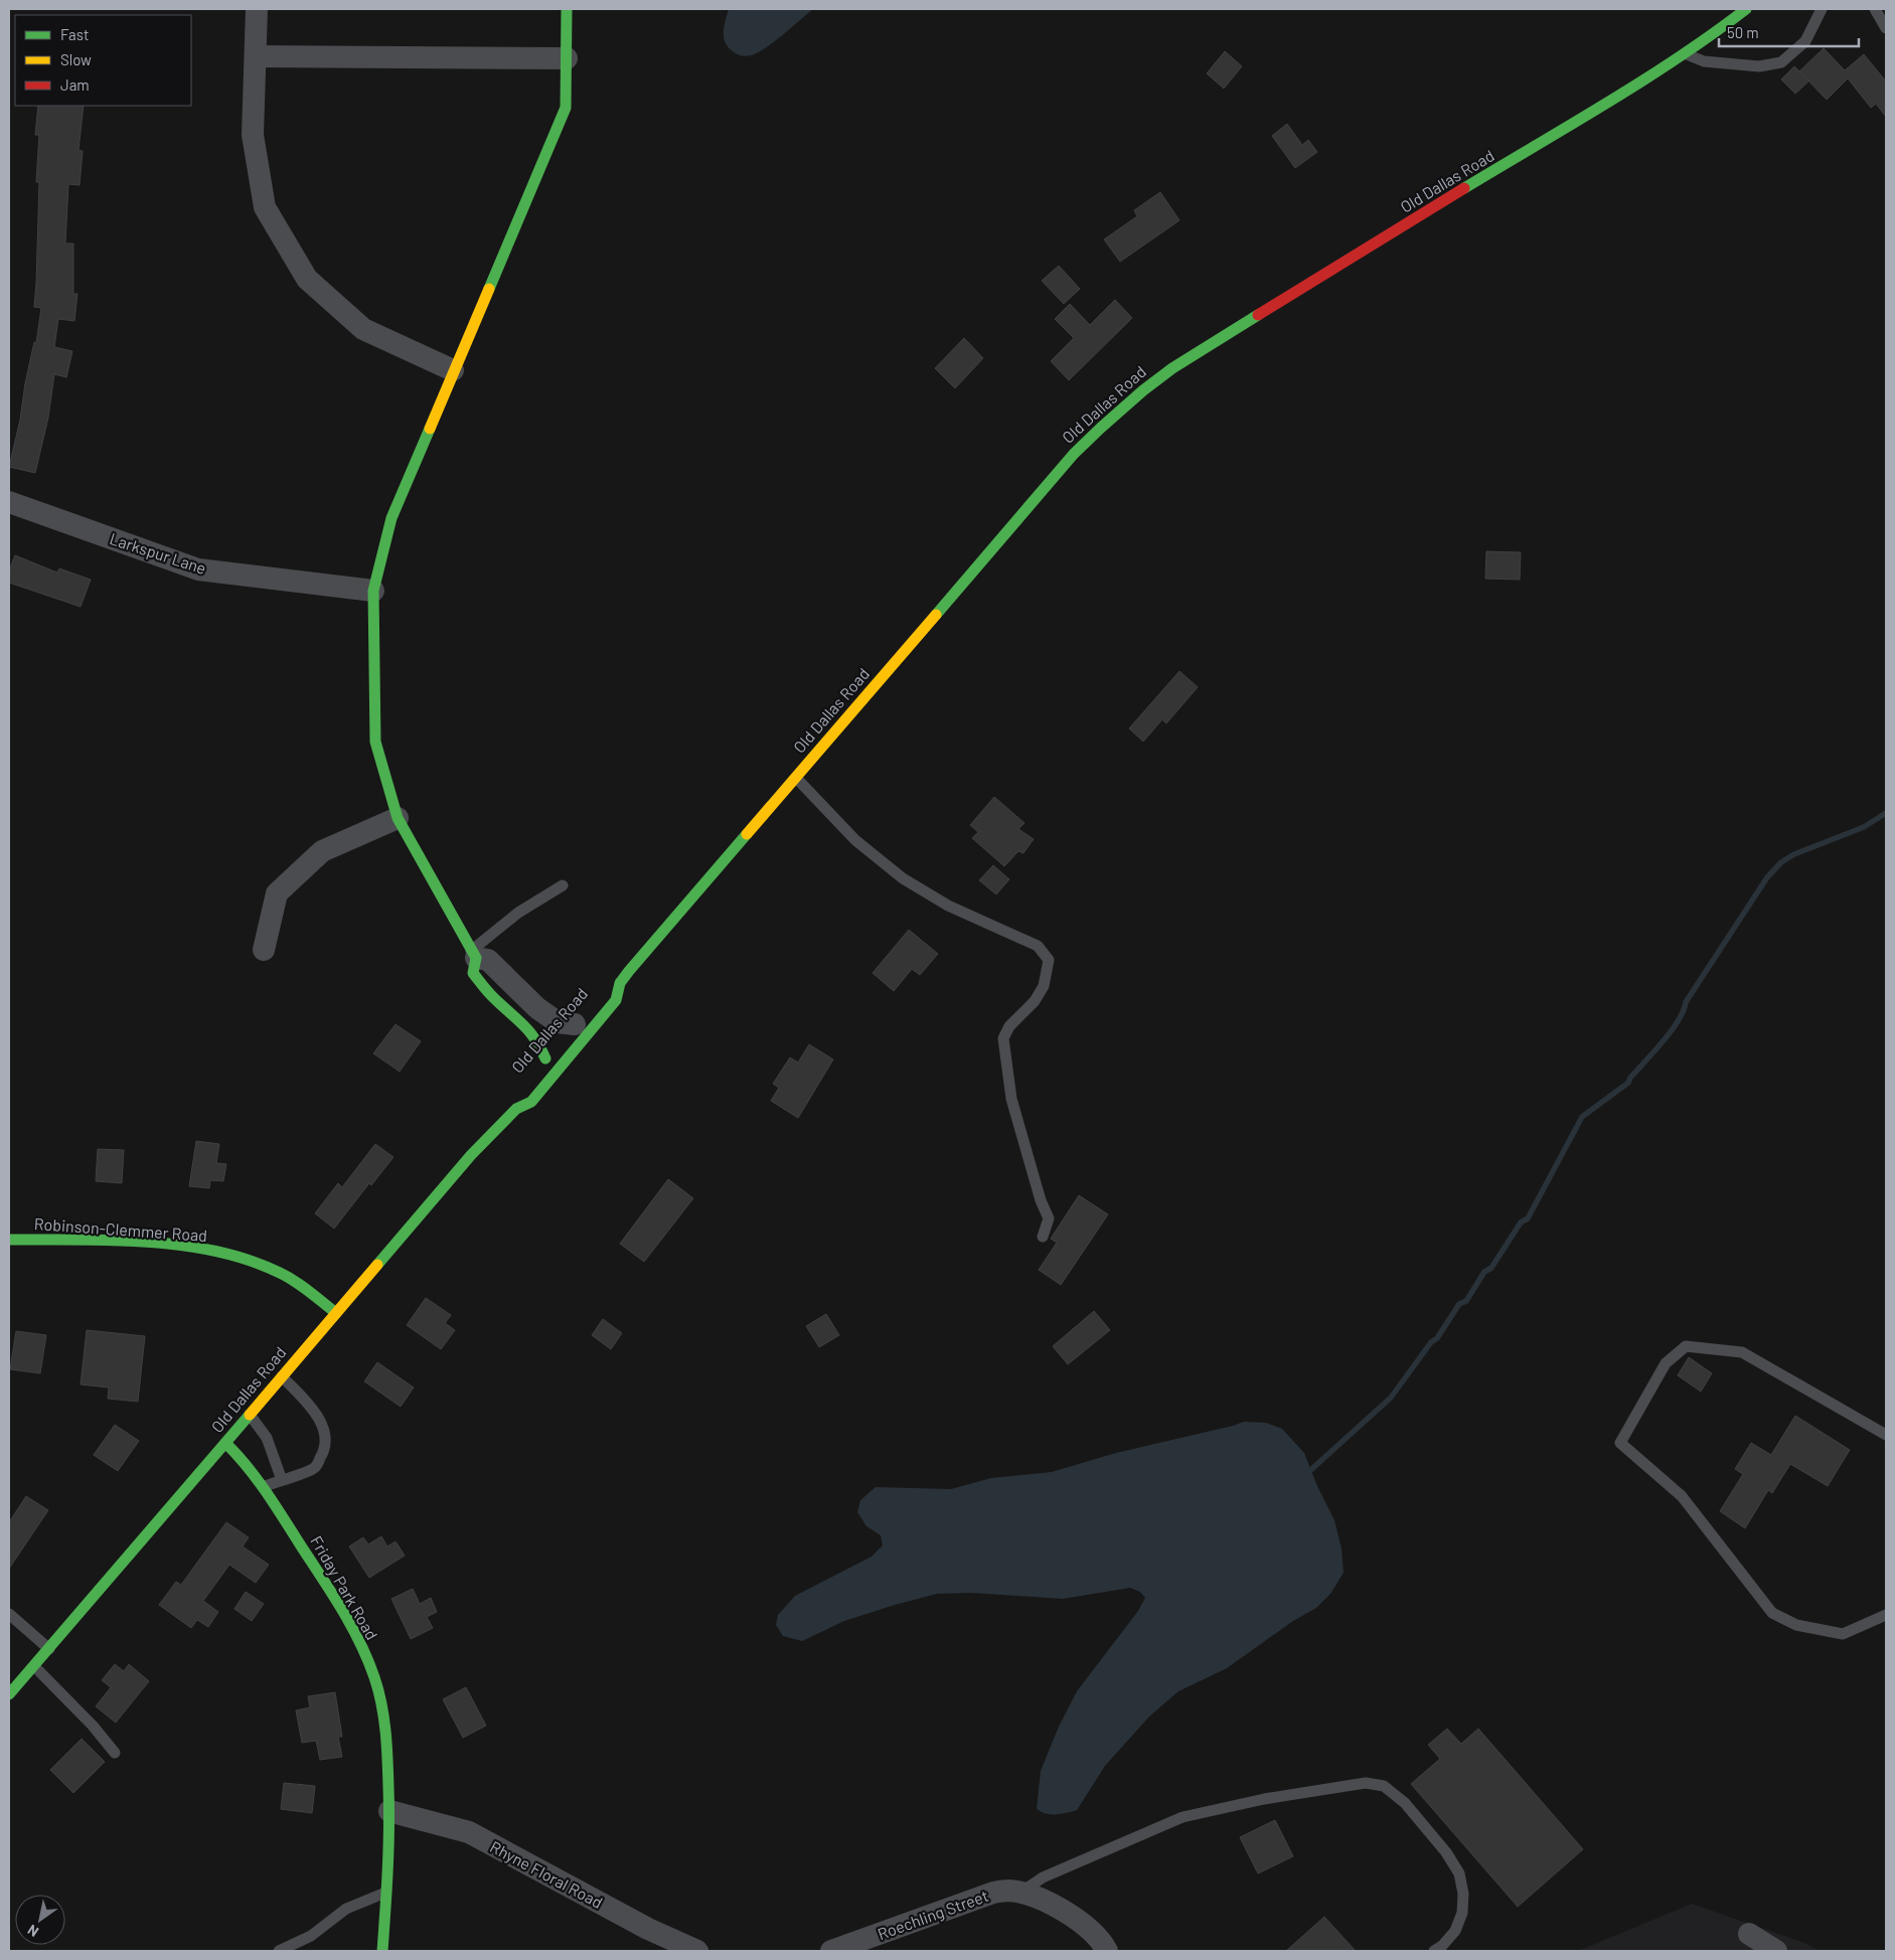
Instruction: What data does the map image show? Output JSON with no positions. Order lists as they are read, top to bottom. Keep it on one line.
{"streets":{"main road":["Old Dallas Road","Robinson-Clemmer Road","Friday Park Road"],"street":["Larkspur Lane","Rhyne Floral Road","Roechling Street"]},"crossings":[["Old Dallas Road","Robinson-Clemmer Road"],["Old Dallas Road","Friday Park Road"],["Friday Park Road","Rhyne Floral Road"]],"legend":["Fast","Slow","Jam"],"scale_bar":"50 m","north":"bottom left"}
